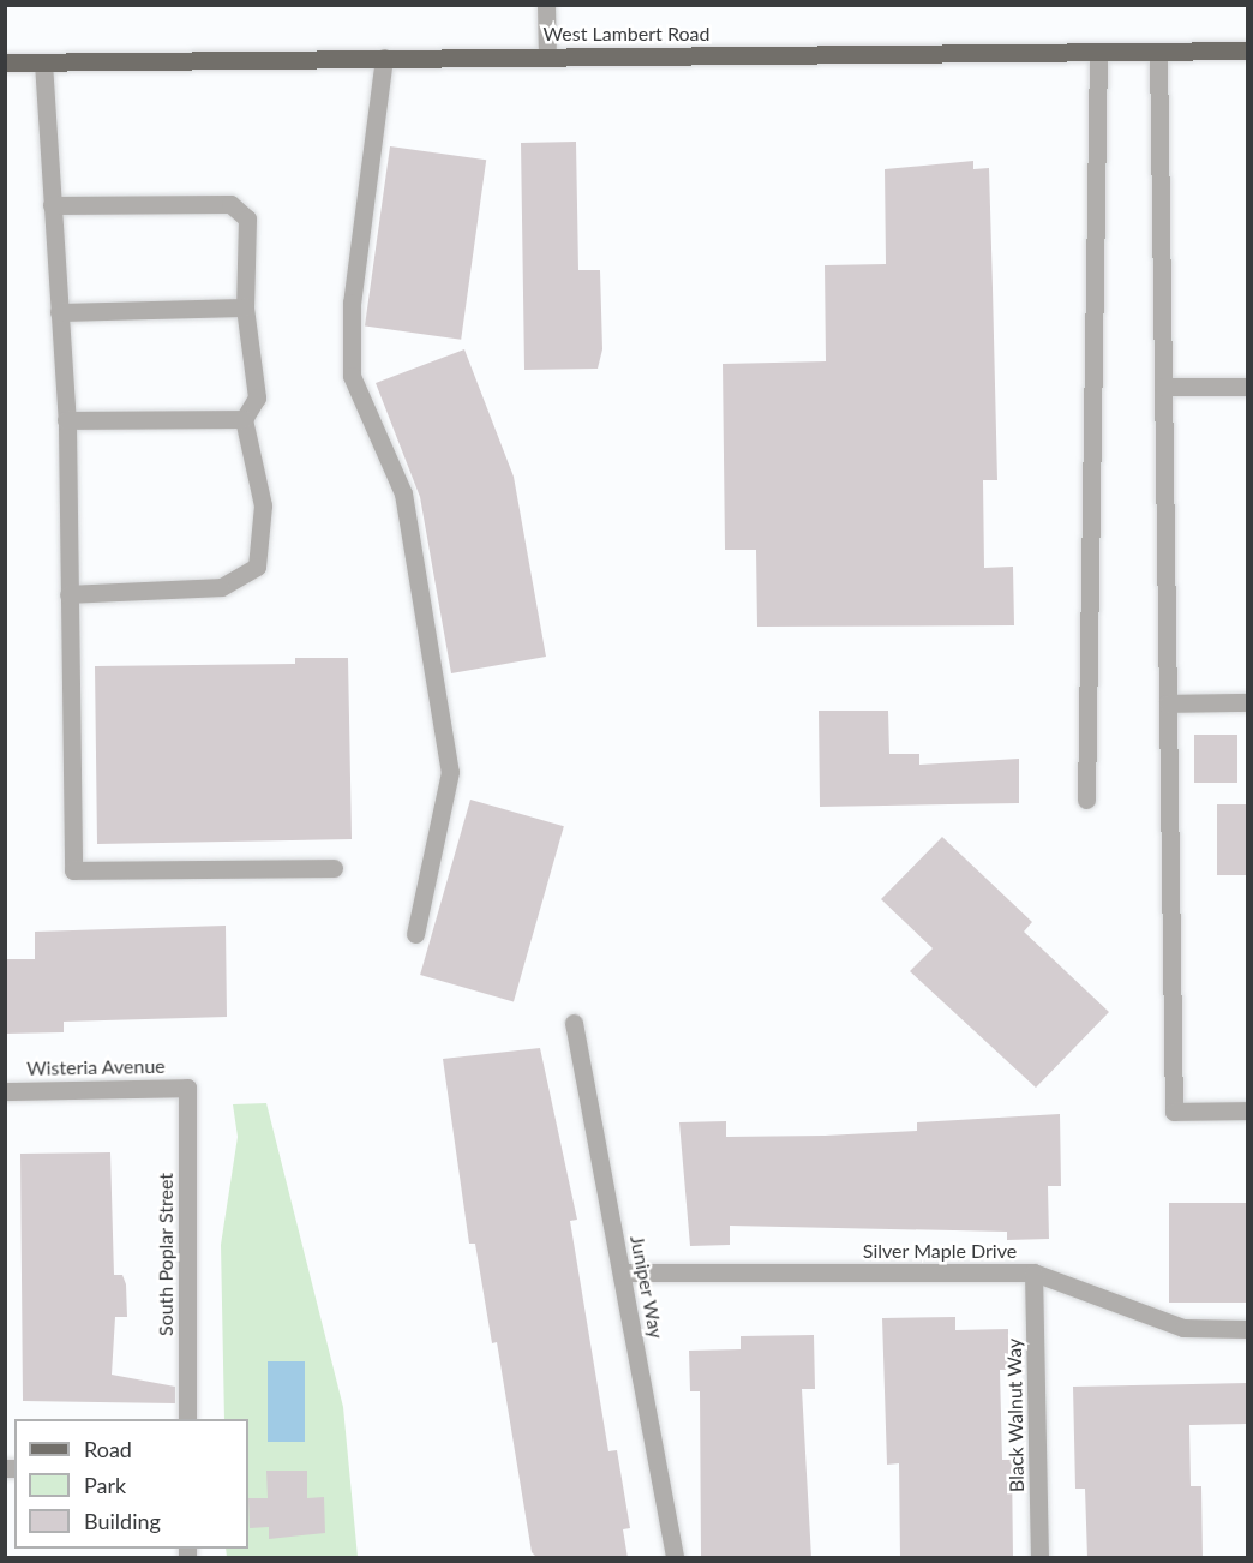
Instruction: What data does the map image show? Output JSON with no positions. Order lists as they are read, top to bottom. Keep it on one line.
{"streets":{"main road":["West Lambert Road"],"street":["Wisteria Avenue","Silver Maple Drive","South Poplar Street","Juniper Way","Black Walnut Way"]},"crossings":[["Wisteria Avenue","South Poplar Street"],["Silver Maple Drive","Juniper Way"],["Silver Maple Drive","Black Walnut Way"]],"legend":["Road","Park","Building"]}
